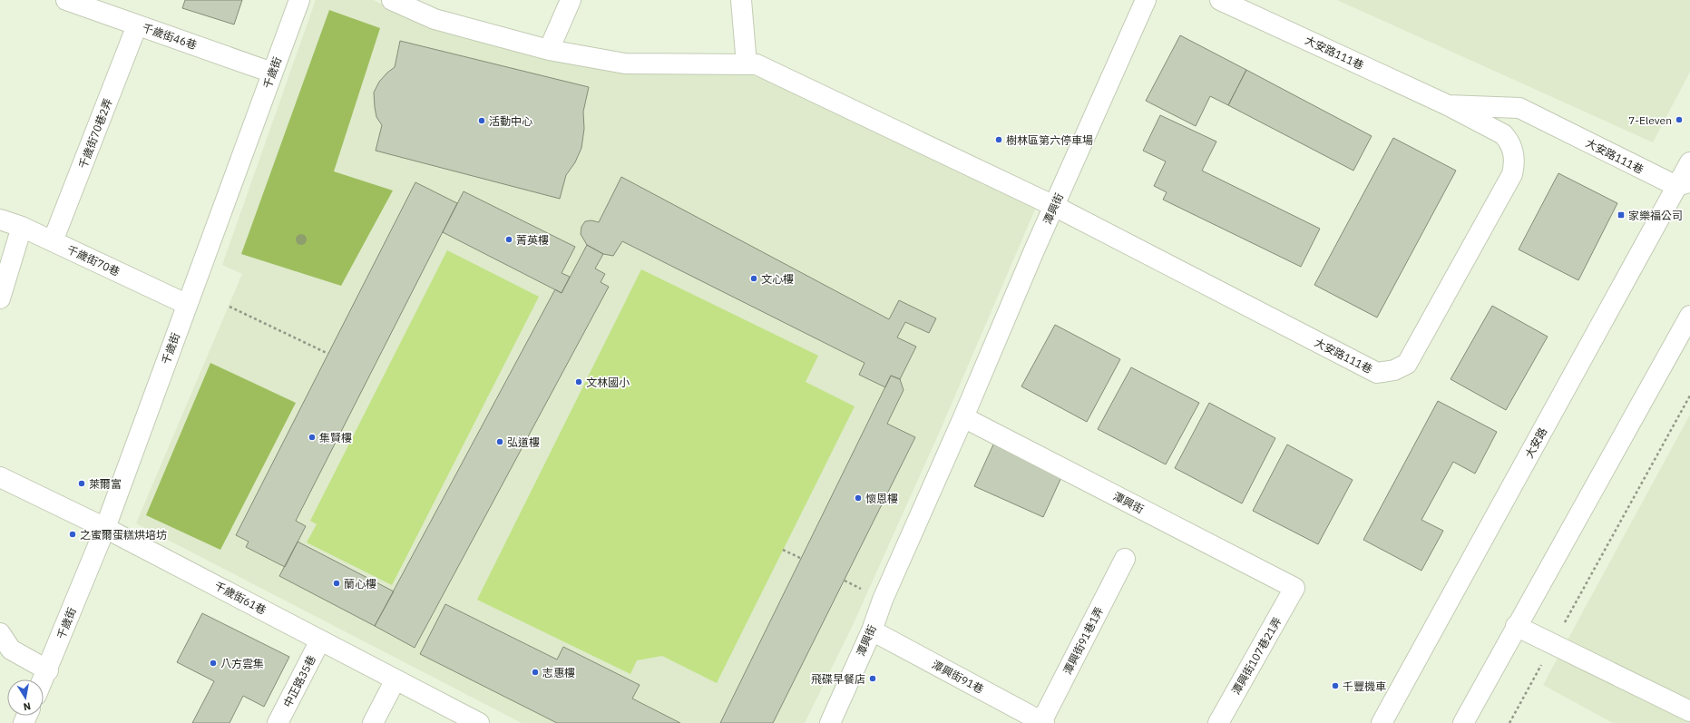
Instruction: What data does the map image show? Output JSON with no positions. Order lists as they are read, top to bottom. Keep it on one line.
{"streets":{"street":["千歲街46巷","大安路111巷","千歲街","千歲街70巷2弄","潭興街","千歲街70巷","大安路","千歲街61巷","潭興街91巷1弄","潭興街107巷21弄","潭興街91巷","中正路35巷"]},"crossings":[["千歲街46巷","千歲街"],["千歲街46巷","千歲街70巷2弄"],["大安路111巷","潭興街"],["大安路111巷","大安路"],["千歲街","千歲街70巷"],["千歲街","千歲街61巷"],["千歲街70巷2弄","千歲街70巷"],["潭興街","潭興街107巷21弄"],["潭興街","潭興街91巷"],["千歲街61巷","中正路35巷"],["潭興街91巷1弄","潭興街91巷"]],"places":{"other":["7-Eleven","活動中心","樹林區第六停車場","菁英樓","文心樓","文林國小","集賢樓","弘道樓","萊爾富","懷恩樓","之蜜爾蛋糕烘培坊","蘭心樓","八方雲集","志惠樓","飛碟早餐店","千豐機車"],"transit":["家樂福公司"]},"north":"bottom"}
